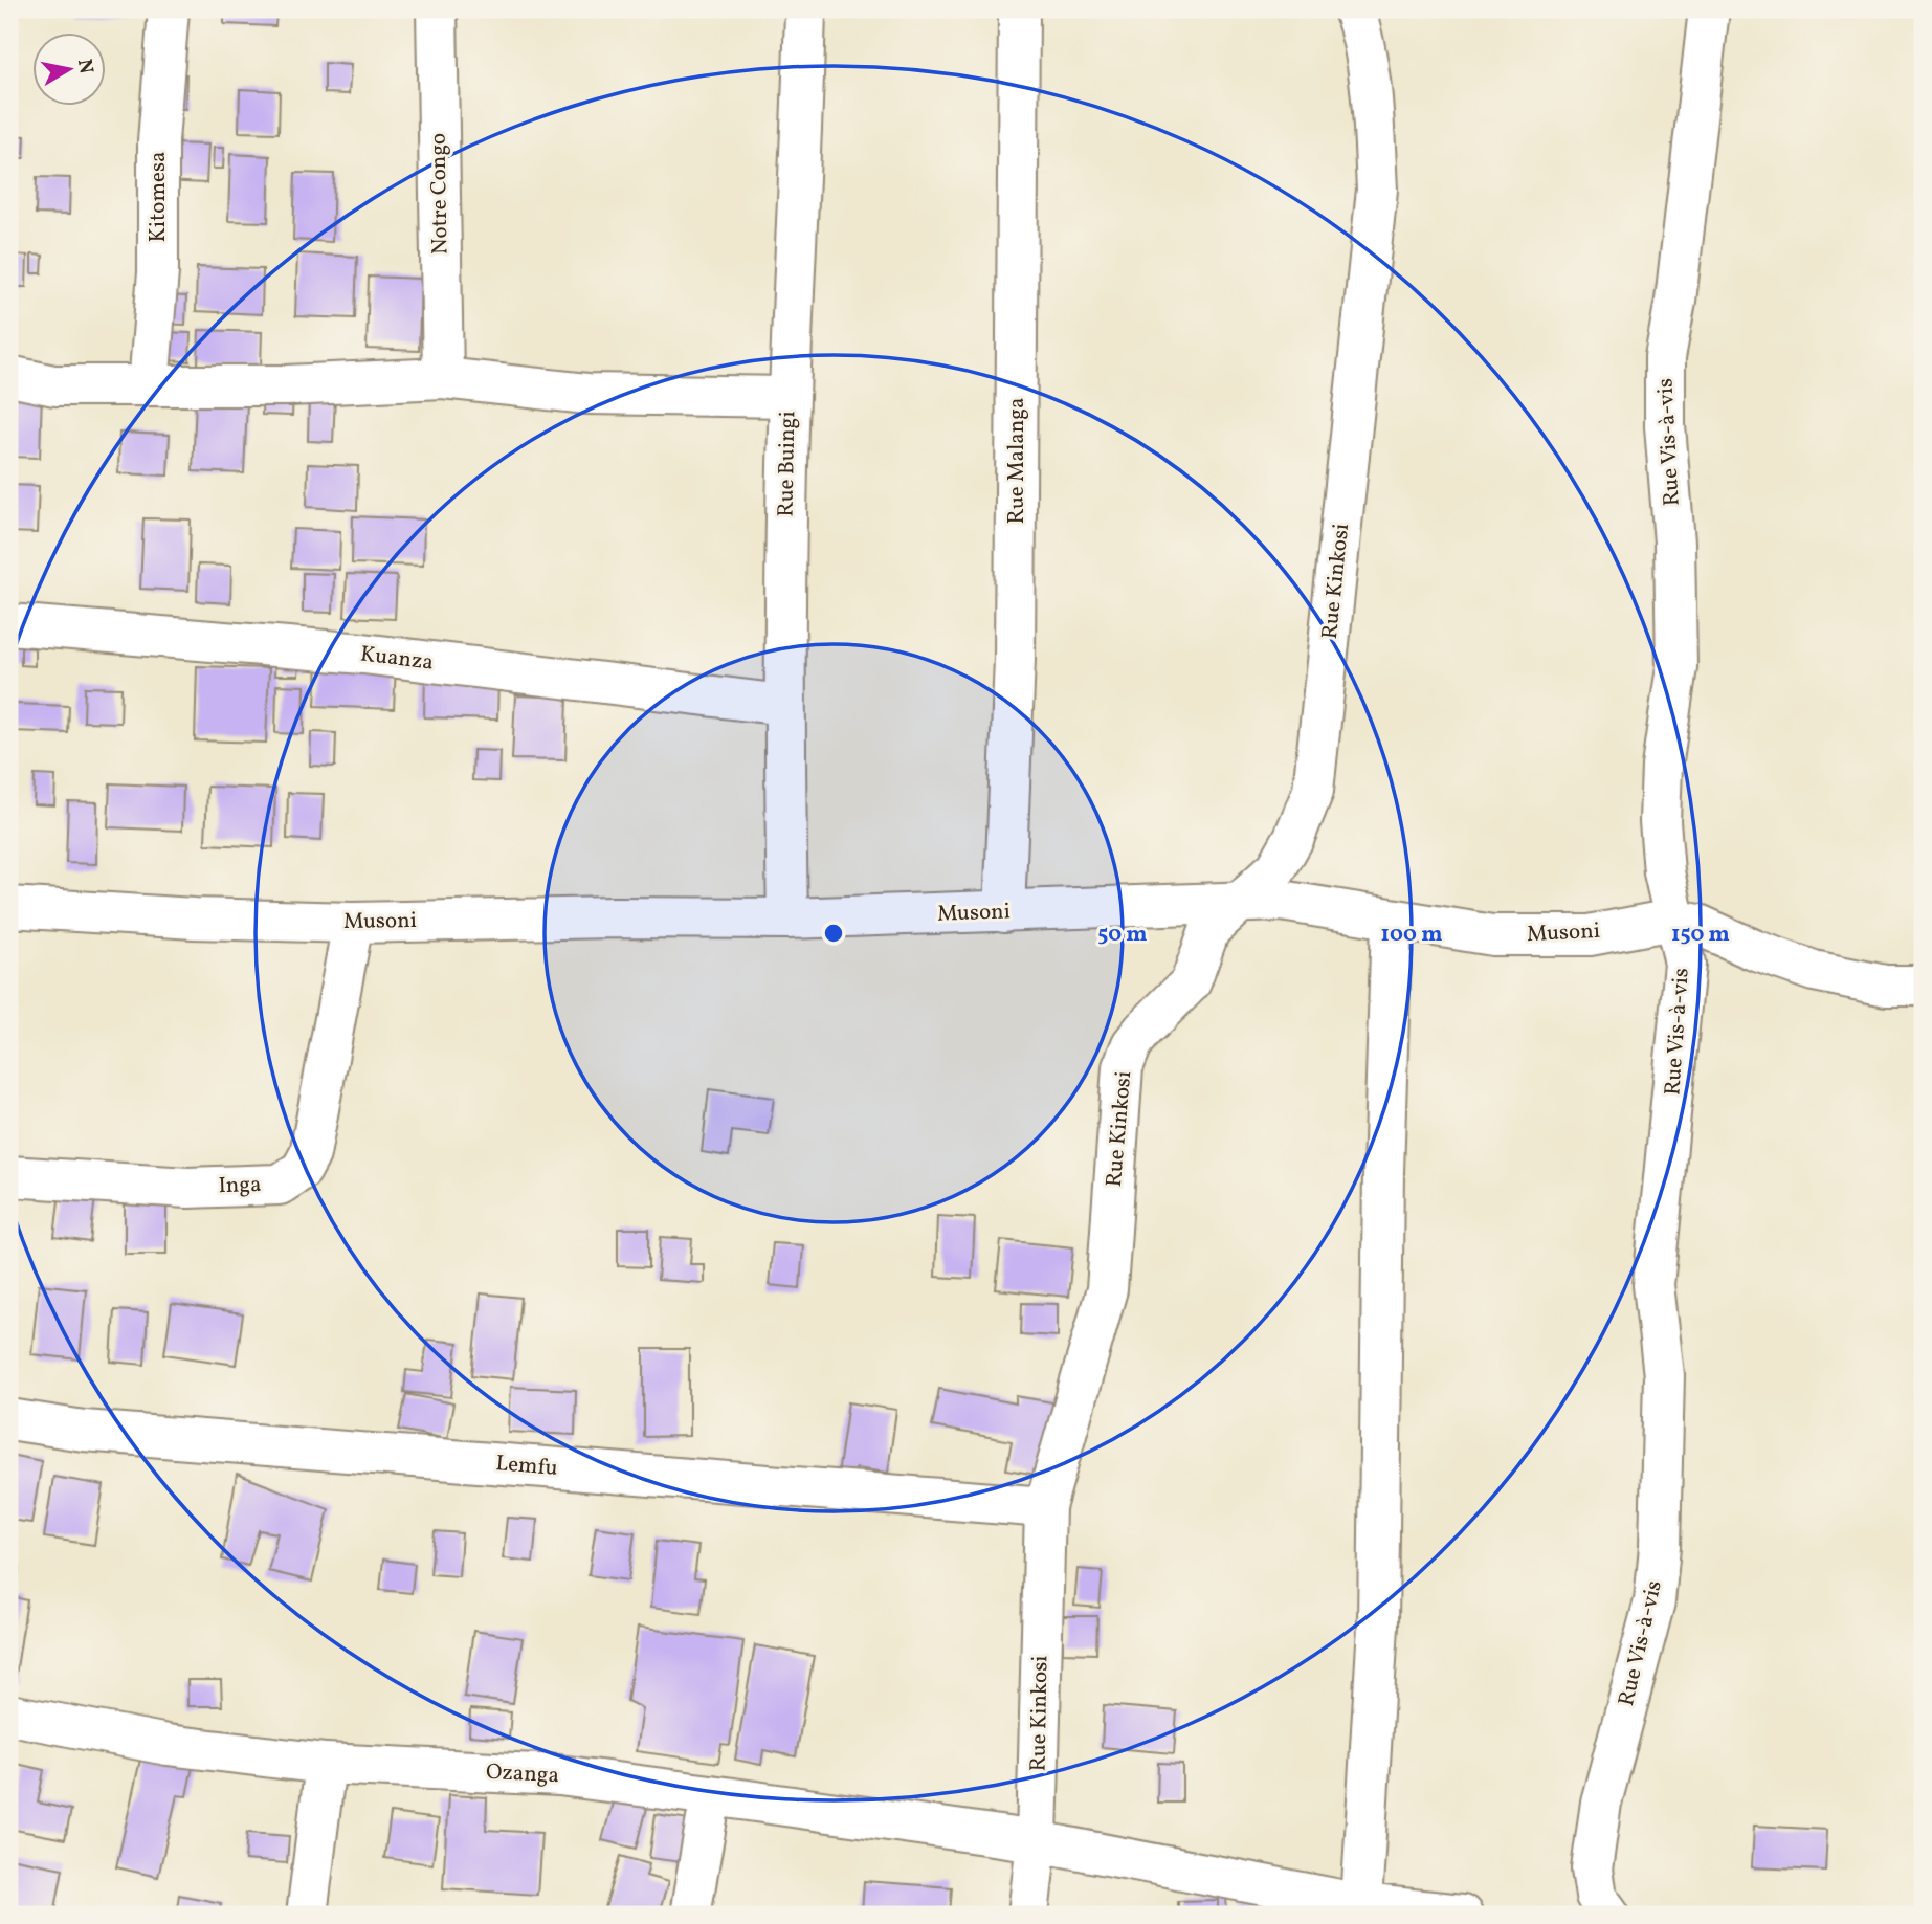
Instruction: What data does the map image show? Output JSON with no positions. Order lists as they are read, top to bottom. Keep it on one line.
{"streets":{"street":["Notre Congo","Kitomesa","Rue Vis-à-vis","Rue Malanga","Rue Buingi","Rue Kinkosi","Kuanza","Musoni","Inga","Lemfu","Ozanga"]},"crossings":[["Rue Vis-à-vis","Musoni"],["Rue Malanga","Musoni"],["Rue Buingi","Kuanza"],["Rue Buingi","Musoni"],["Rue Kinkosi","Musoni"],["Rue Kinkosi","Lemfu"],["Rue Kinkosi","Ozanga"],["Musoni","Inga"]],"north":"right","rings":["50 m","100 m","150 m"]}
